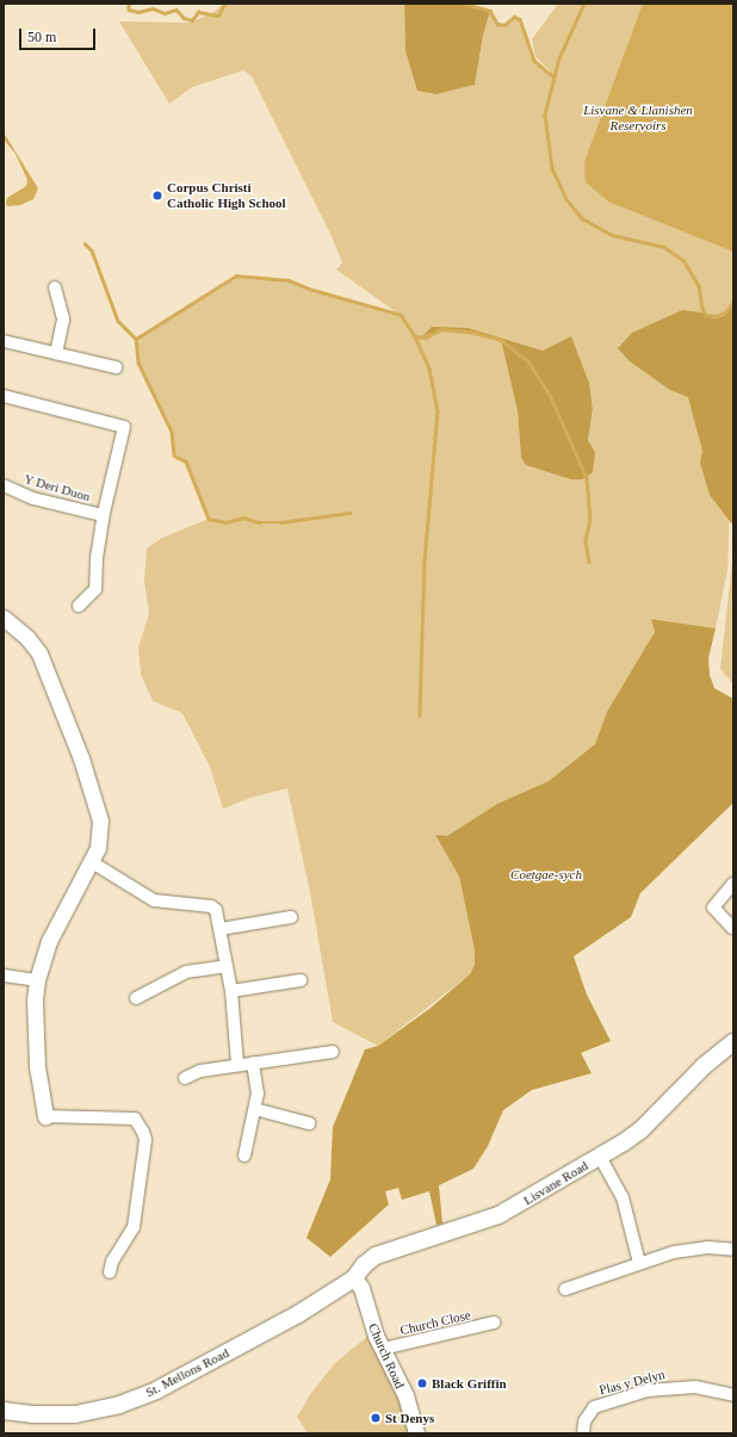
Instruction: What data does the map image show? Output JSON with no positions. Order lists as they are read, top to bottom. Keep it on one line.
{"streets":{"main road":["Lisvane Road","St. Mellons Road"],"street":["Y Deri Duon","Church Close","Church Road","Plas y Delyn"]},"crossings":[["Lisvane Road","Church Road"],["Lisvane Road","St. Mellons Road"],["Church Close","Church Road"],["Church Road","St. Mellons Road"]],"parks":["Lisvane & Llanishen Reservoirs","Coetgae-sych"],"places":["Corpus Christi Catholic High School","Black Griffin","St Denys"],"scale_bar":"50 m"}
